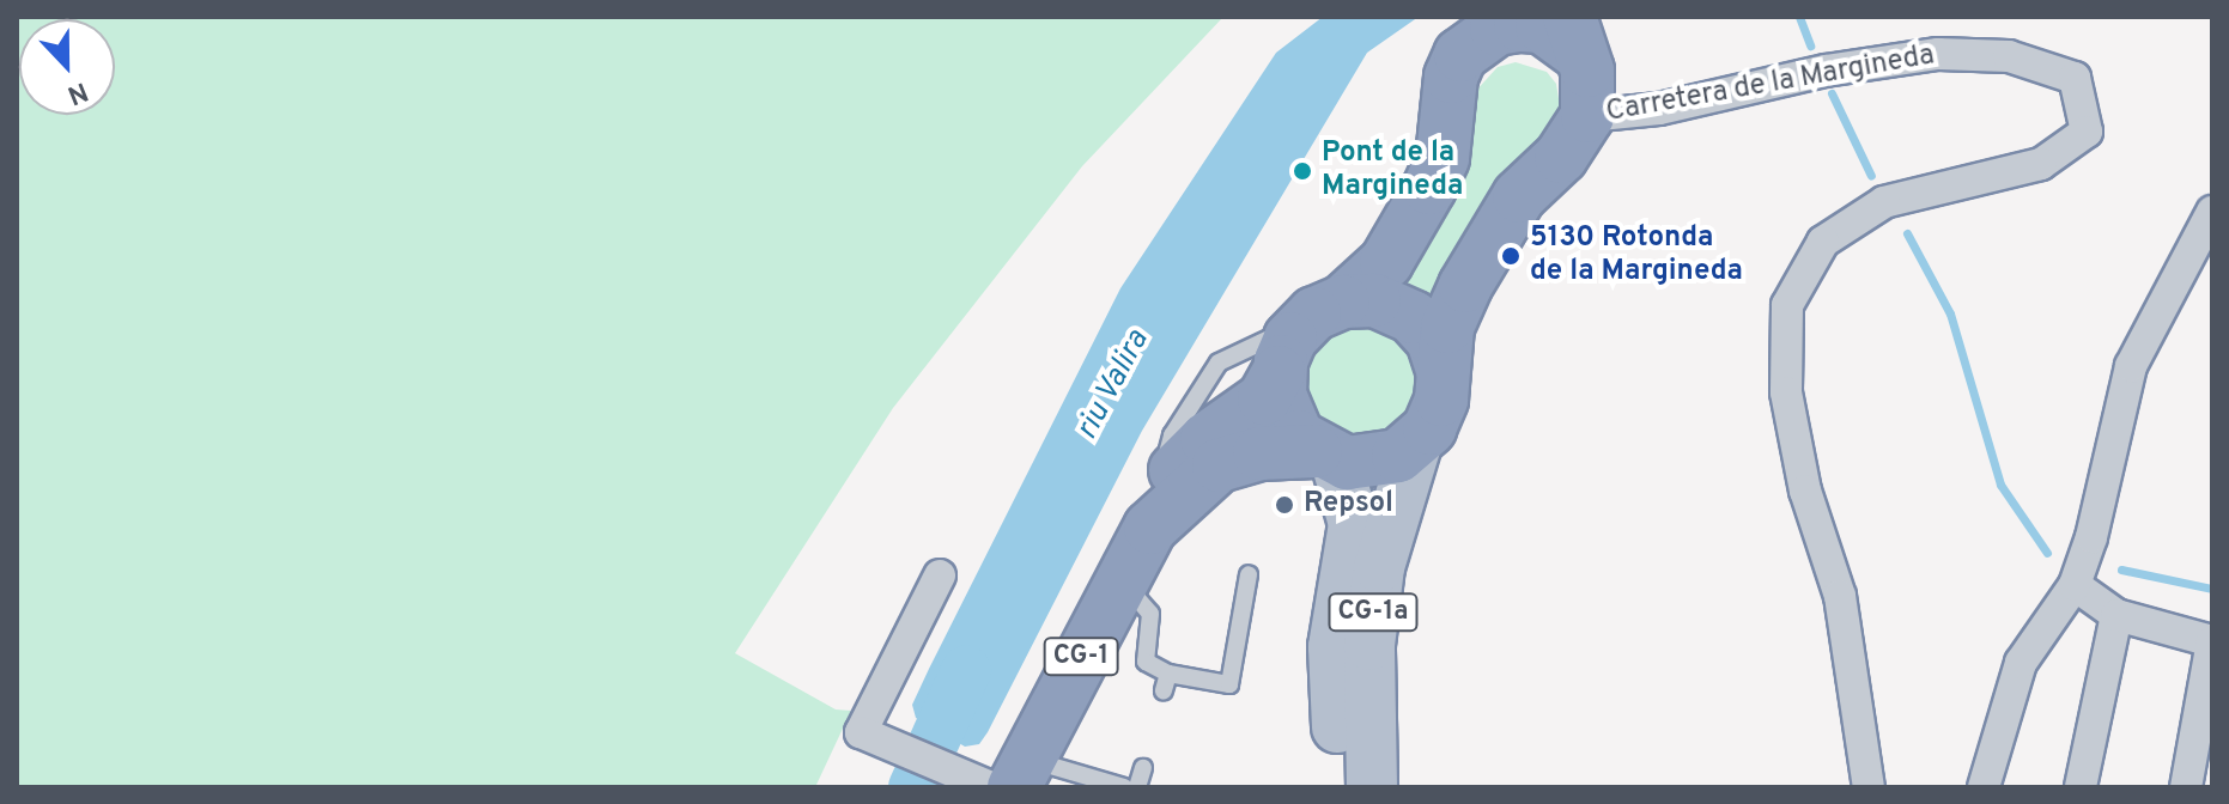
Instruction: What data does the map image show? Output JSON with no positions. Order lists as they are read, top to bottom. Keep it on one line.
{"streets":{"highway":["CG-1"],"main road":["CG-1a"],"street":["Carretera de la Margineda"]},"crossings":[["Carretera de la Margineda","CG-1"],["CG-1a","CG-1"]],"water":["riu Valira"],"places":["Pont de la Margineda","5130 Rotonda de la Margineda","Repsol"],"north":"bottom"}
